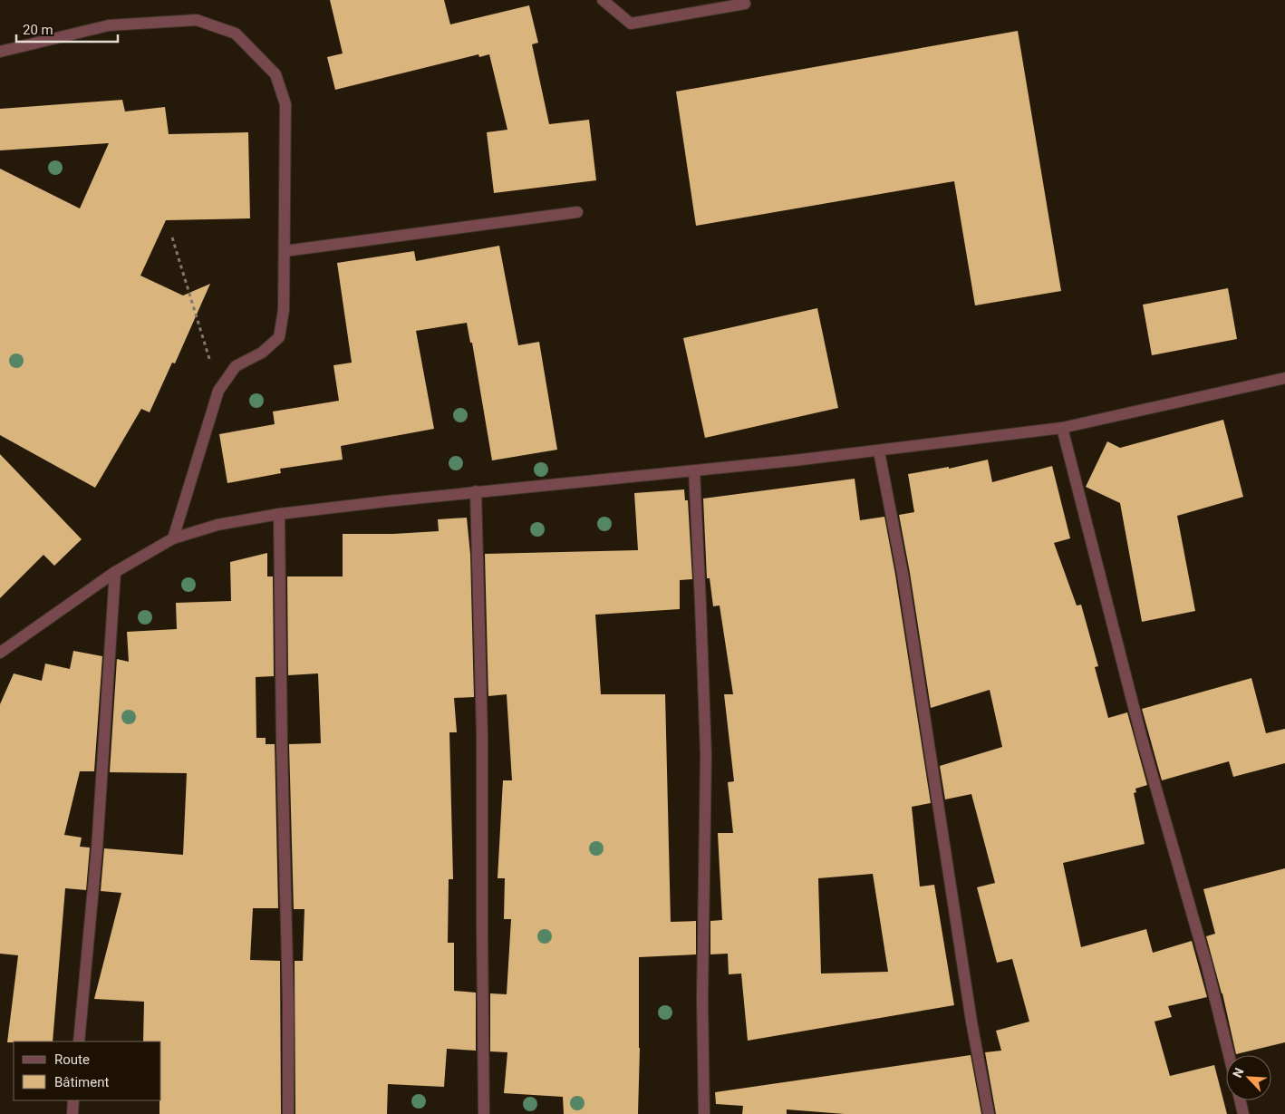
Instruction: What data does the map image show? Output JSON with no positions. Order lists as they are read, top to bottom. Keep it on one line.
{"legend":["Route","Bâtiment"],"scale_bar":"20 m","north":"top left"}
